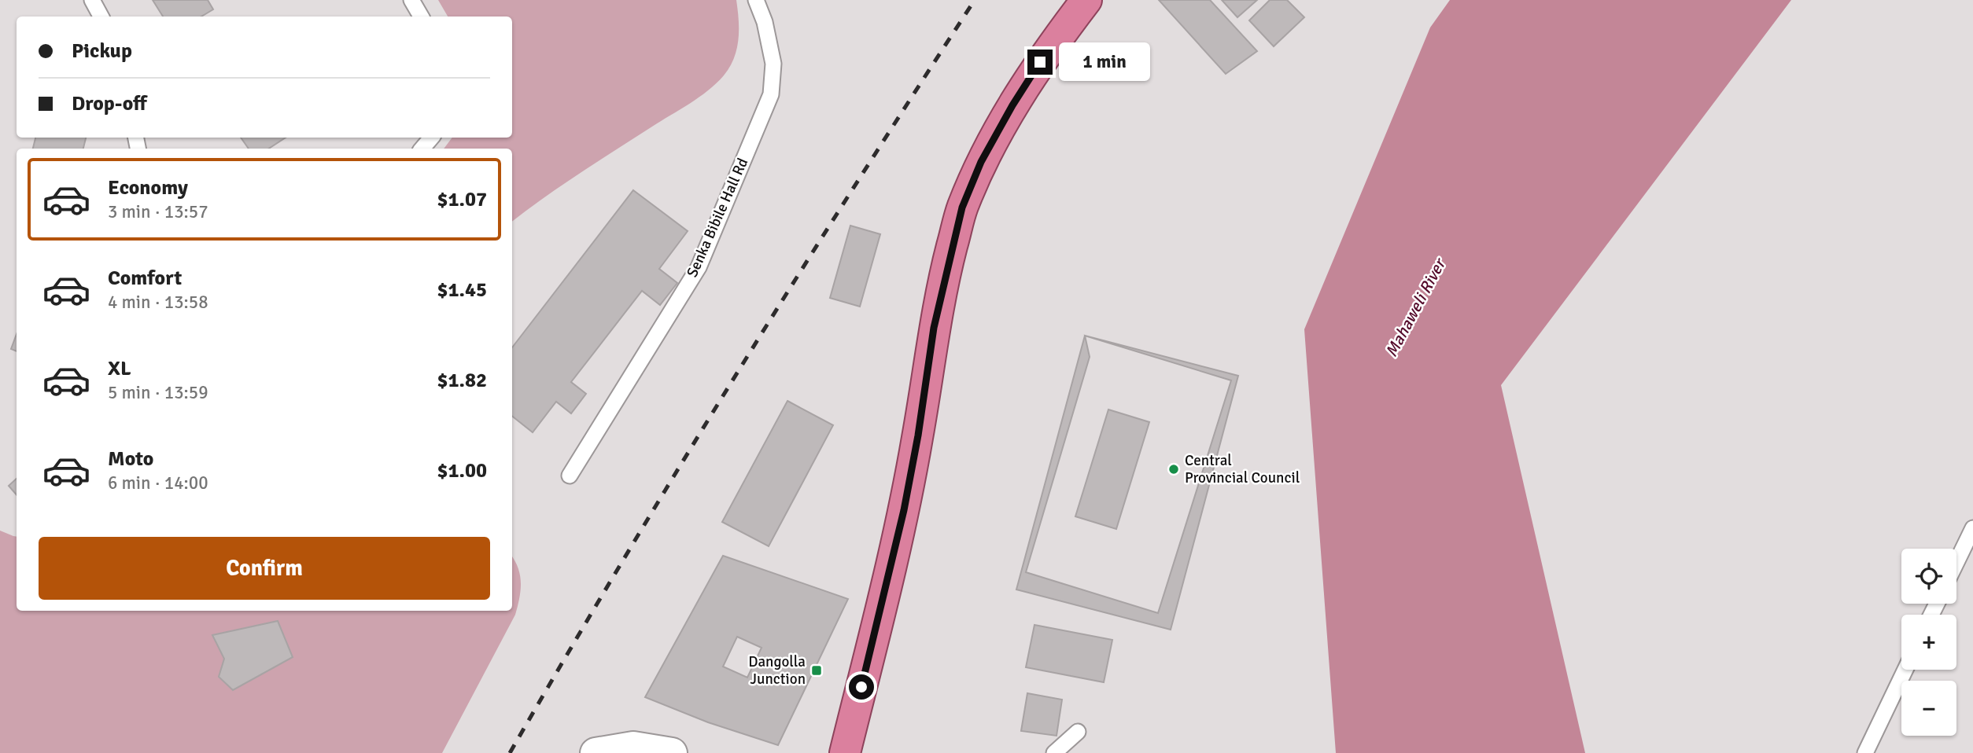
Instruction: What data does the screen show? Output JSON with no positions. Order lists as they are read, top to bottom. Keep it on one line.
{"streets":{"lane":["Senka Bibile Hall Rd"]},"water":["Mahaweli River"],"places":{"other":["Central Provincial Council"],"transit":["Dangolla Junction"]},"page":{"banner":["Pickup","Drop-off"],"bubble":"1 min","list":[{"name":"Economy","note":"3 min · 13:57","value":"$1.07"},{"name":"Comfort","note":"4 min · 13:58","value":"$1.45"},{"name":"XL","note":"5 min · 13:59","value":"$1.82"},{"name":"Moto","note":"6 min · 14:00","value":"$1.00"}],"buttons":"Confirm","map_buttons":["+","−"]}}
